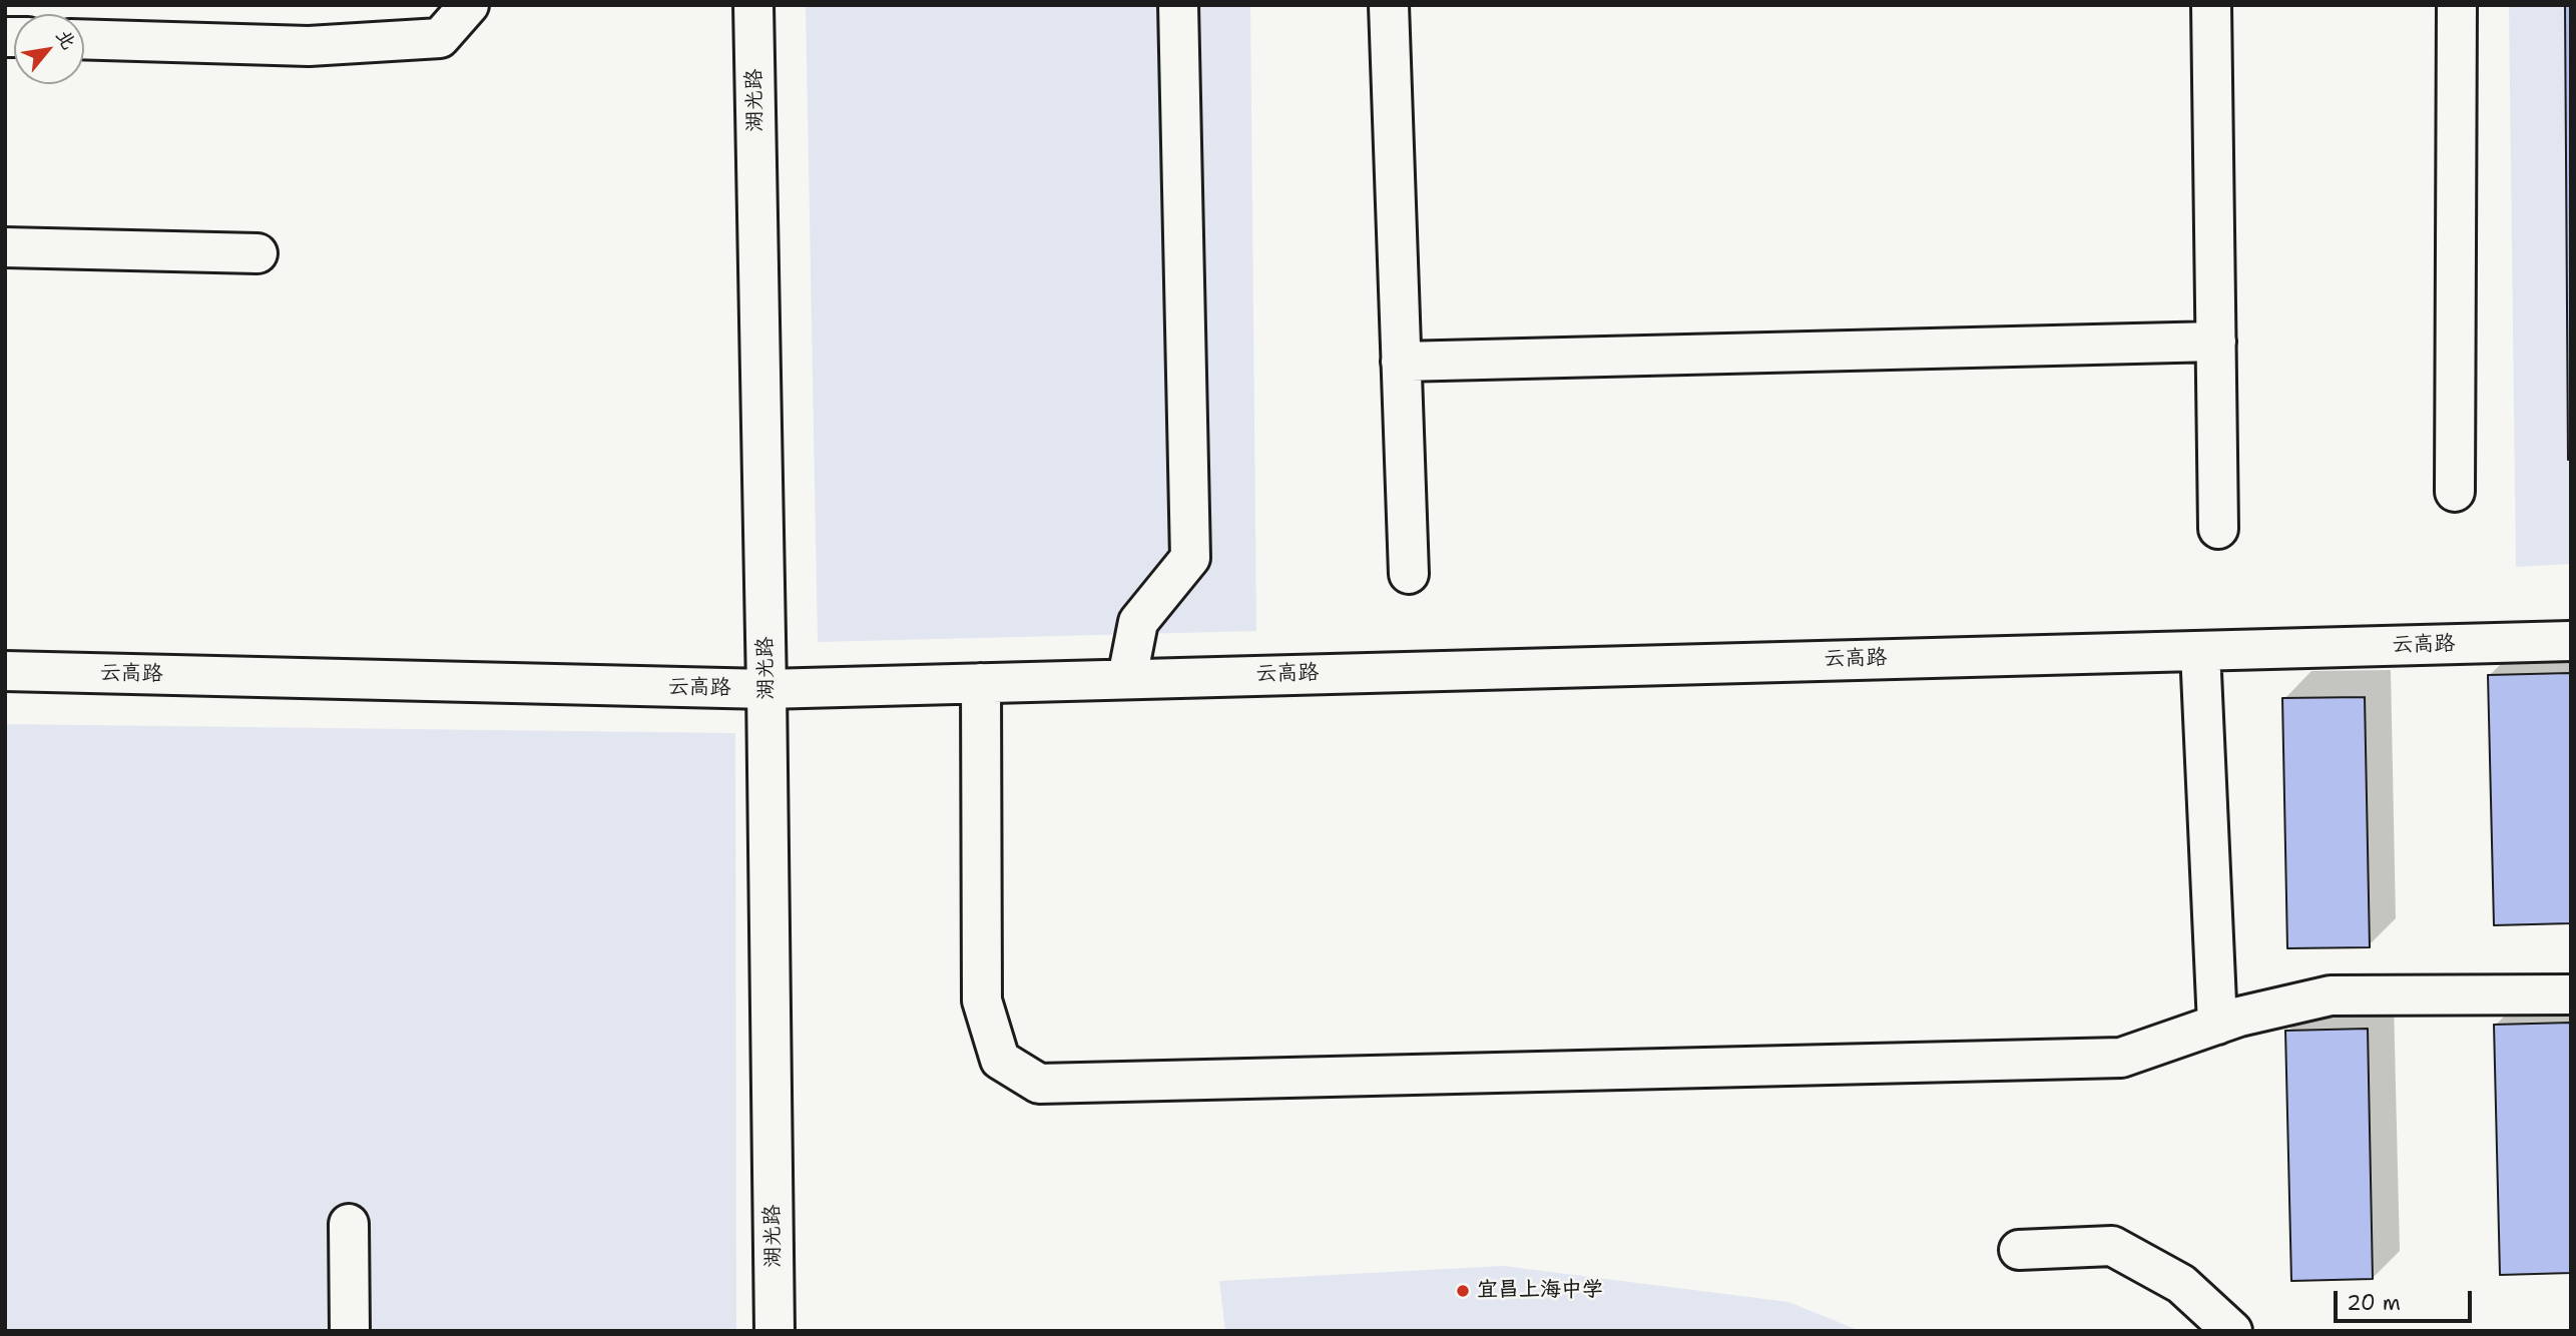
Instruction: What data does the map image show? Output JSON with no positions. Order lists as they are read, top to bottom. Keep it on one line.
{"streets":{"street":["湖光路","云高路"]},"crossings":[["湖光路","云高路"]],"places":["宜昌上海中学"],"scale_bar":"20 m","north":"top right"}
